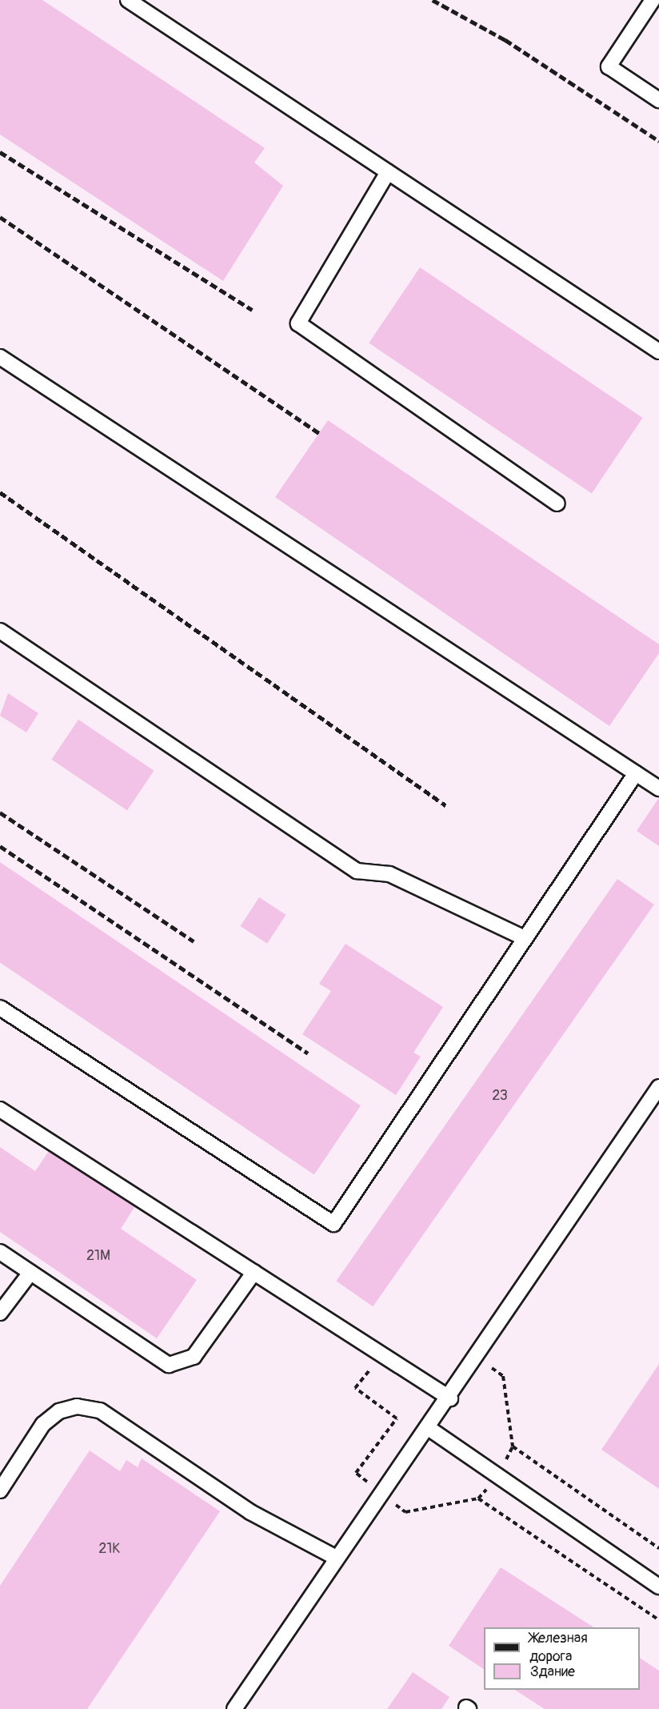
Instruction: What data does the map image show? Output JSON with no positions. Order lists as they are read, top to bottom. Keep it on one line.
{"house_numbers":["23","21М","21К"],"legend":["Железная дорога","Здание"]}
